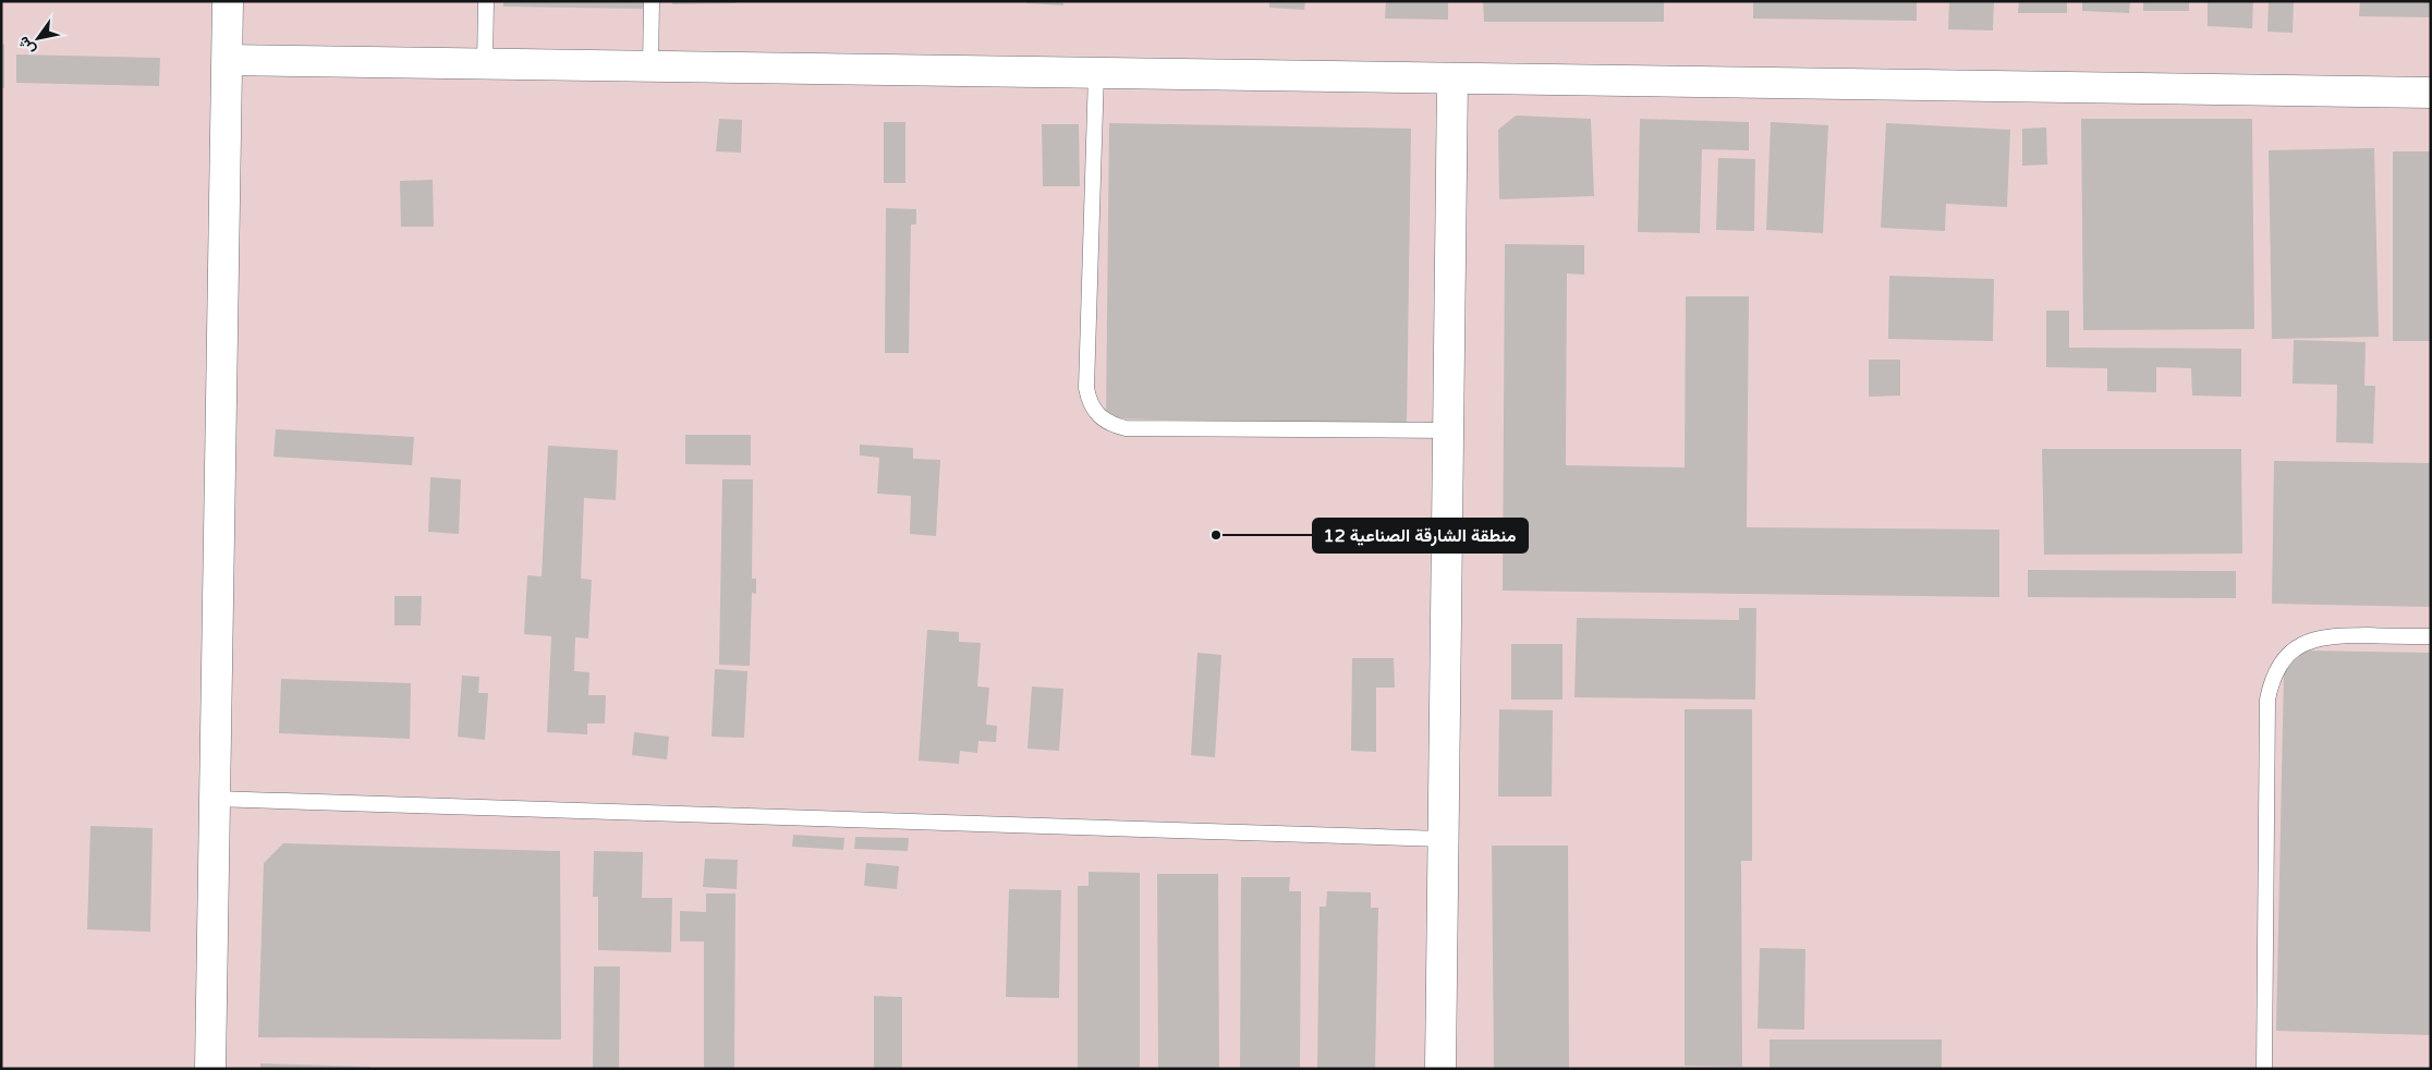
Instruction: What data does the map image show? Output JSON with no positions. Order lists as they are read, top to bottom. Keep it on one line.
{"places":["منطقة الشارقة الصناعية 12"],"north":"bottom left"}
